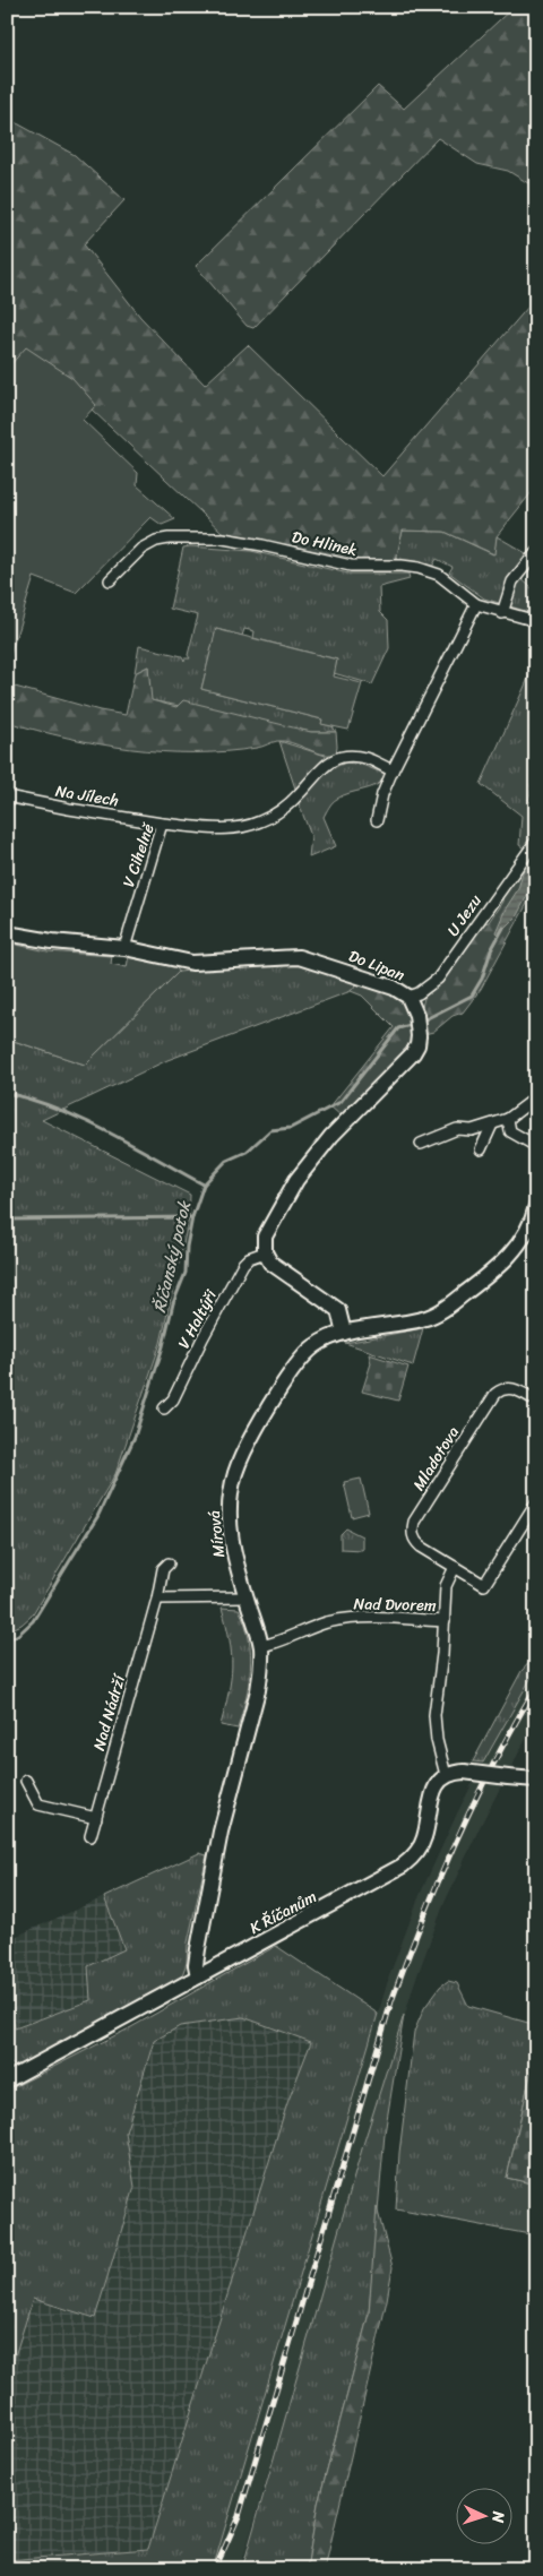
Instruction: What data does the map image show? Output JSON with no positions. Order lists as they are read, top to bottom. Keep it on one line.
{"streets":{"street":["Do Hlinek","Na Jílech","V Cihelně","U Jezu","Do Lipan","V Haltýři","Mladotova","Mírová","Nad Dvorem","Nad Nádrží","K Říčanům"]},"crossings":[["Na Jílech","V Cihelně"],["V Cihelně","Do Lipan"],["U Jezu","Do Lipan"],["Do Lipan","V Haltýři"],["Mírová","Nad Dvorem"],["Mírová","K Říčanům"],["Nad Dvorem","K Říčanům"]],"water":["Říčanský potok"],"north":"right"}
